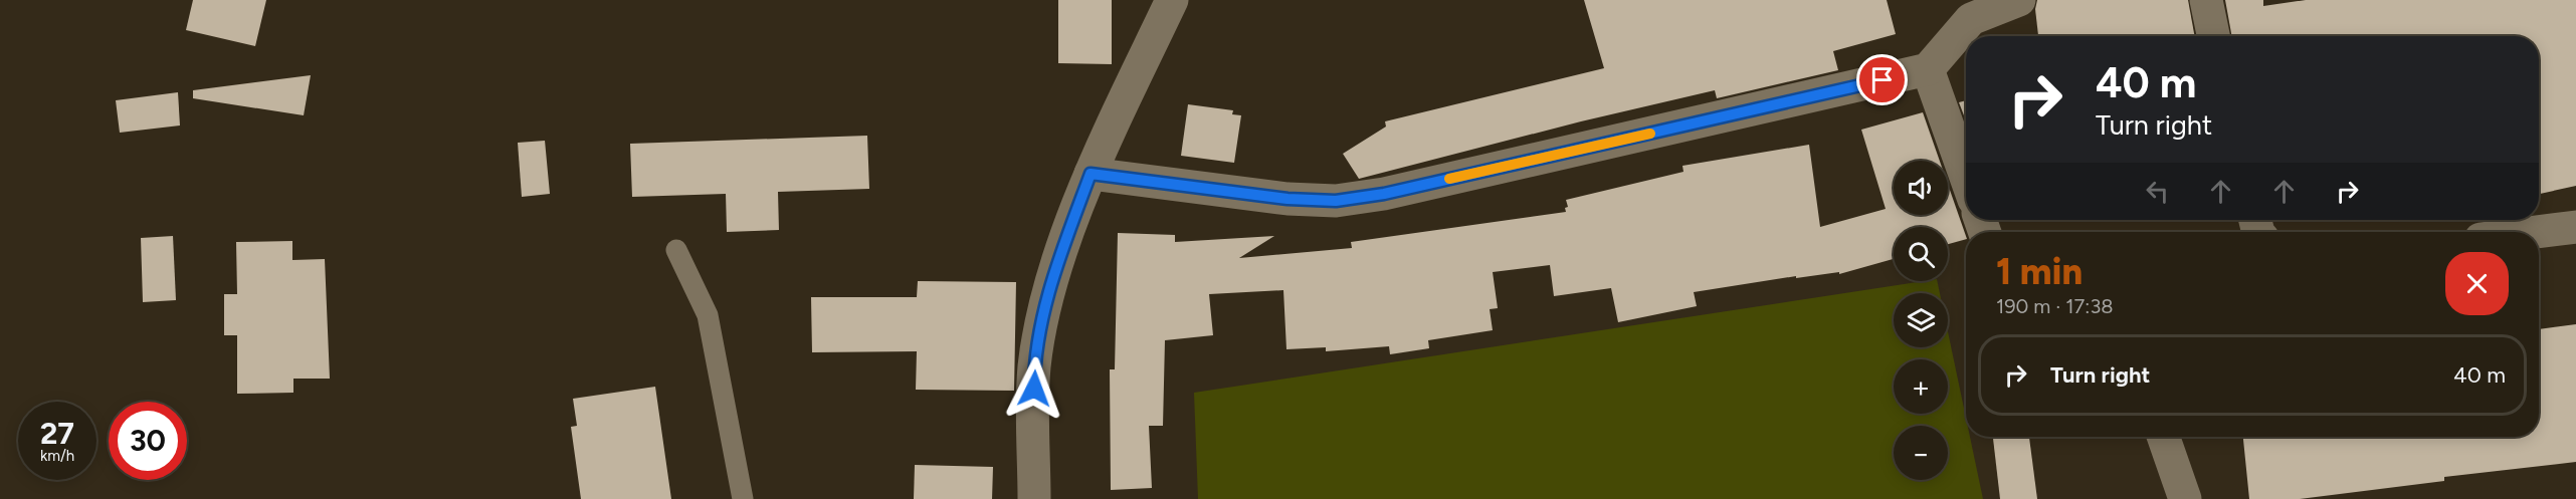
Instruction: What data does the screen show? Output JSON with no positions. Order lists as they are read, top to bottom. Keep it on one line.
{"page":{"turn":["40 m","Turn right"],"map_buttons":["+","−"],"heading":["1 min","190 m · 17:38"],"list":[{"name":"Turn right","value":"40 m"}],"speed":"27 km/h","limit":"30"}}
